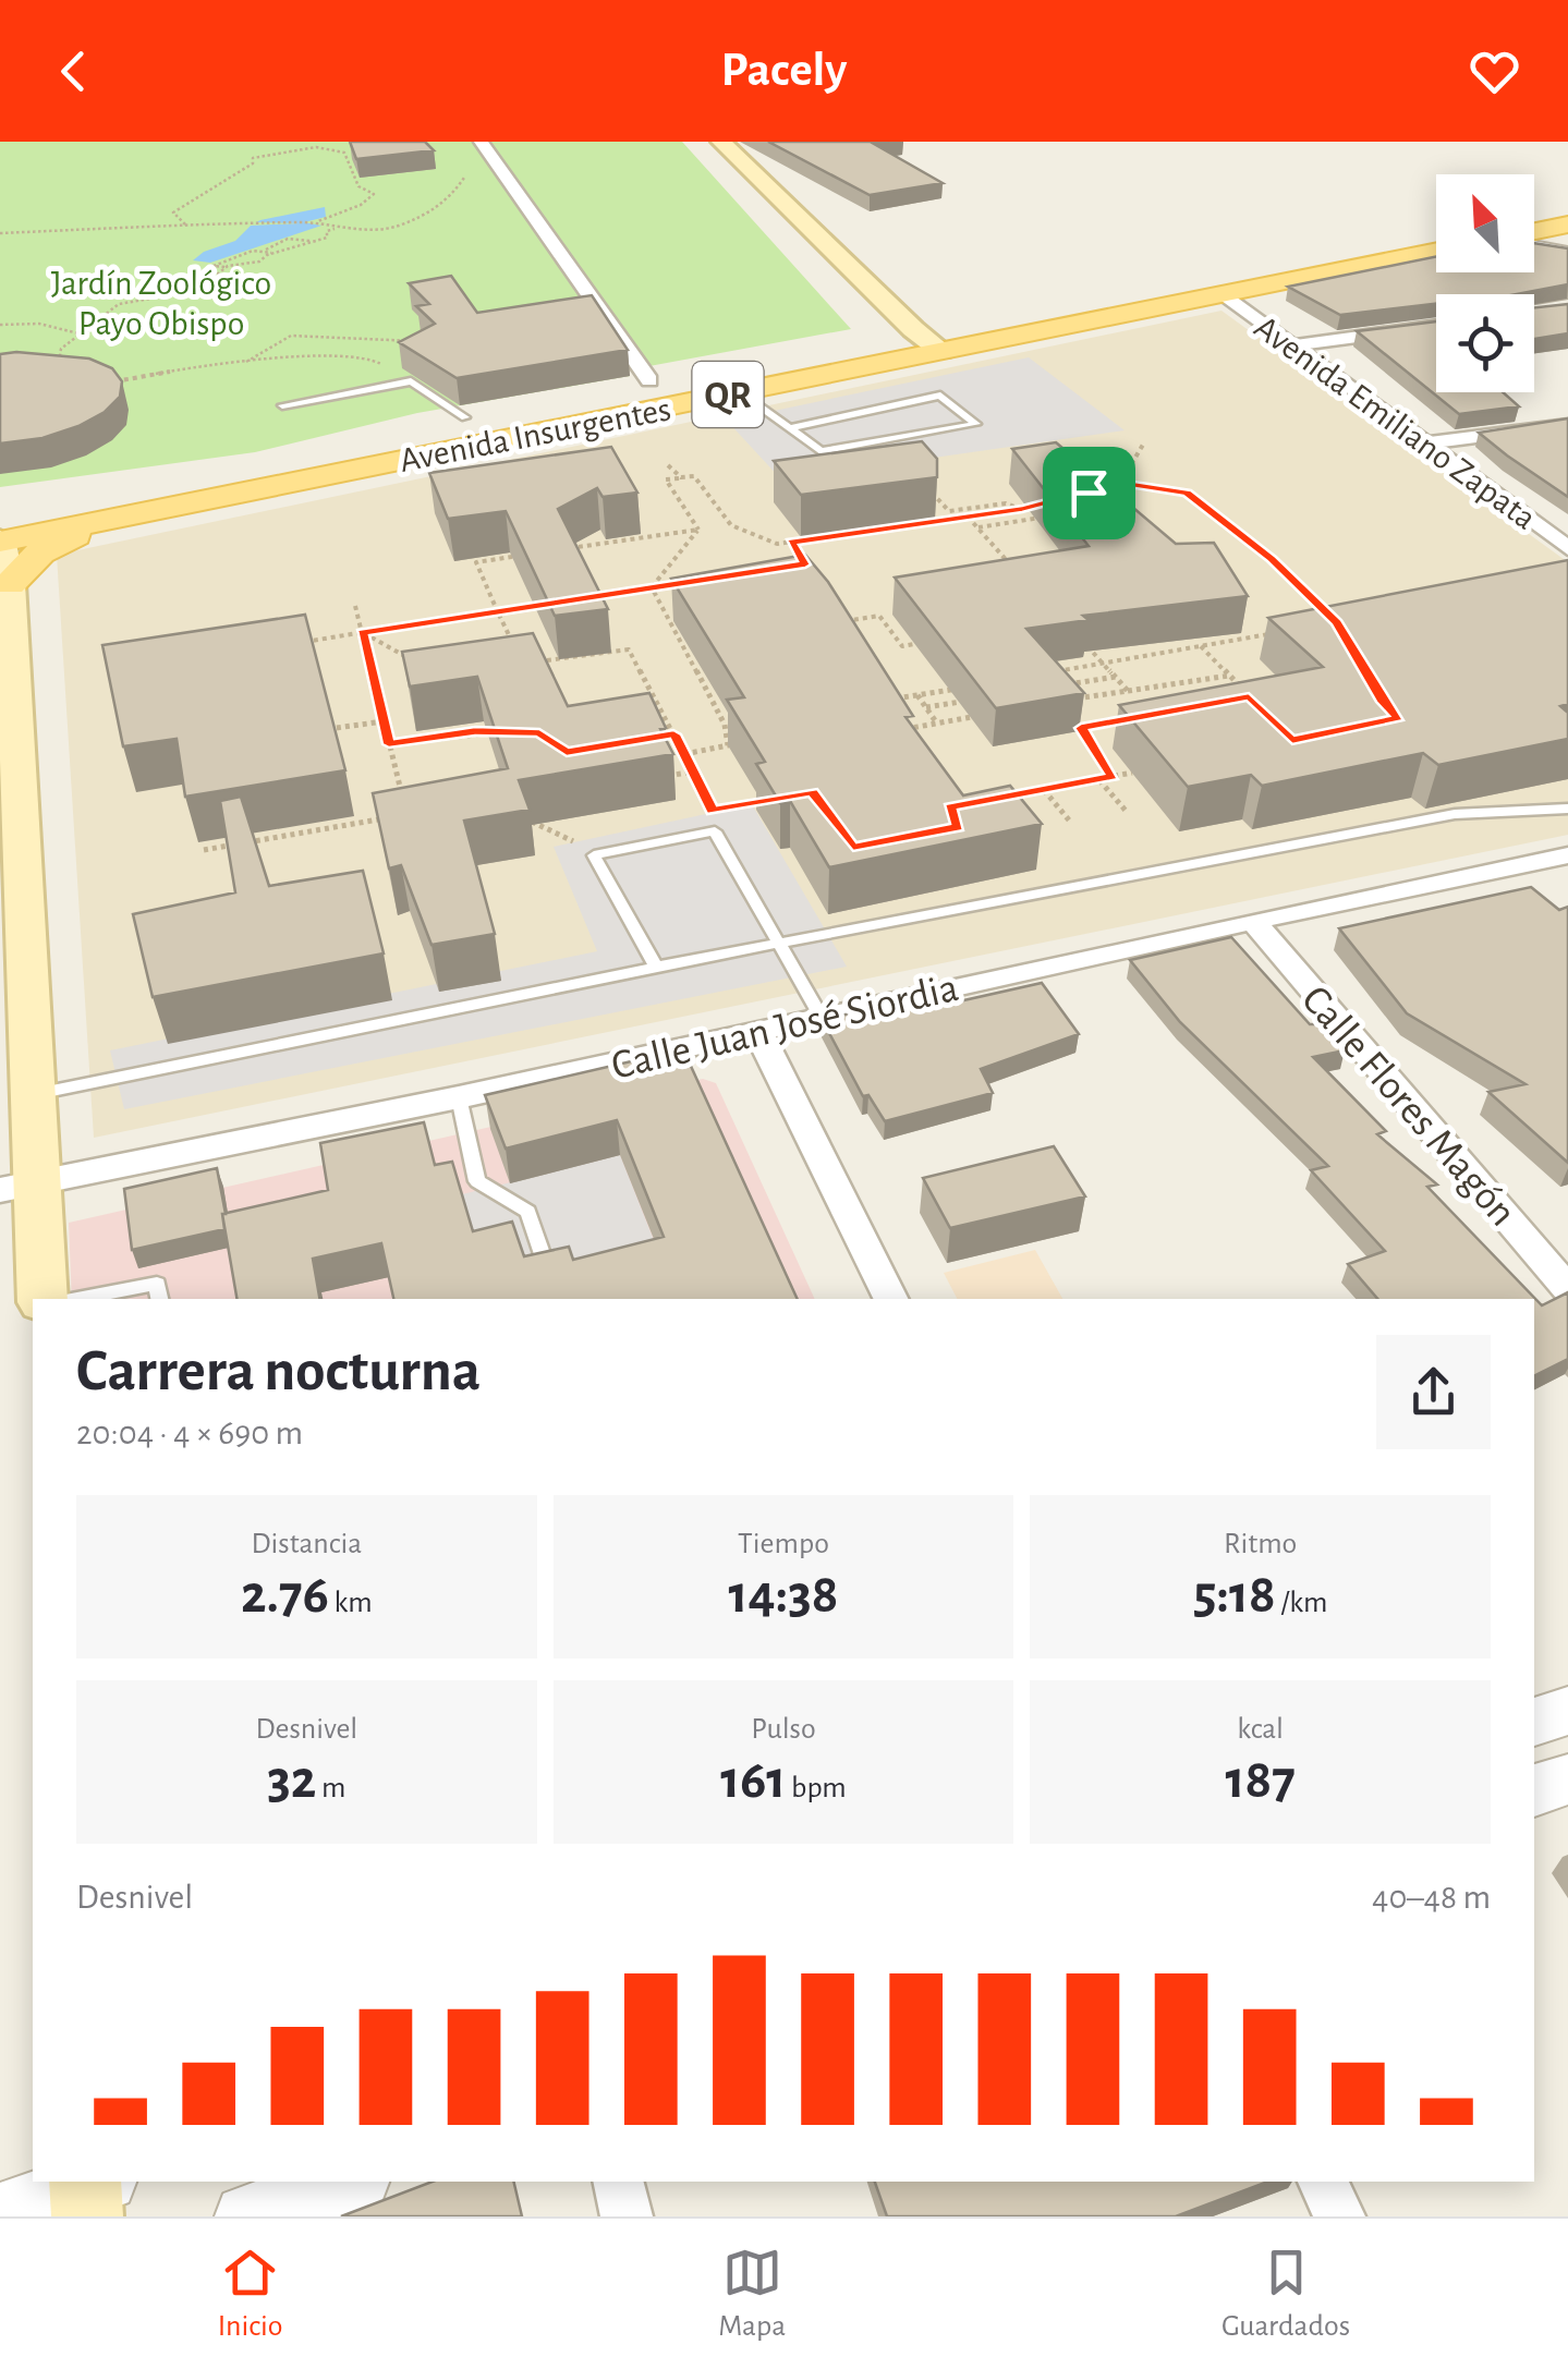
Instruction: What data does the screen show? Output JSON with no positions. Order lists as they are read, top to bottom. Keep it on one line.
{"streets":{"main road":["QR","Avenida Insurgentes"],"street":["Avenida Emiliano Zapata","Calle Juan José Siordia","Calle Flores Magón"]},"crossings":[["Avenida Emiliano Zapata","Avenida Insurgentes"],["Calle Juan José Siordia","Calle Flores Magón"]],"parks":["Jardín Zoológico Payo Obispo"],"north":"top left","page":{"header":"Pacely","heading":["Carrera nocturna","20:04 · 4 × 690 m"],"stats":[["Distancia","2.76 km"],["Tiempo","14:38"],["Ritmo","5:18 /km"],["Desnivel","32 m"],["Pulso","161 bpm"],["kcal","187"]],"chart":["Desnivel","40–48 m"],"tabs":["Inicio","Mapa","Guardados"]}}
